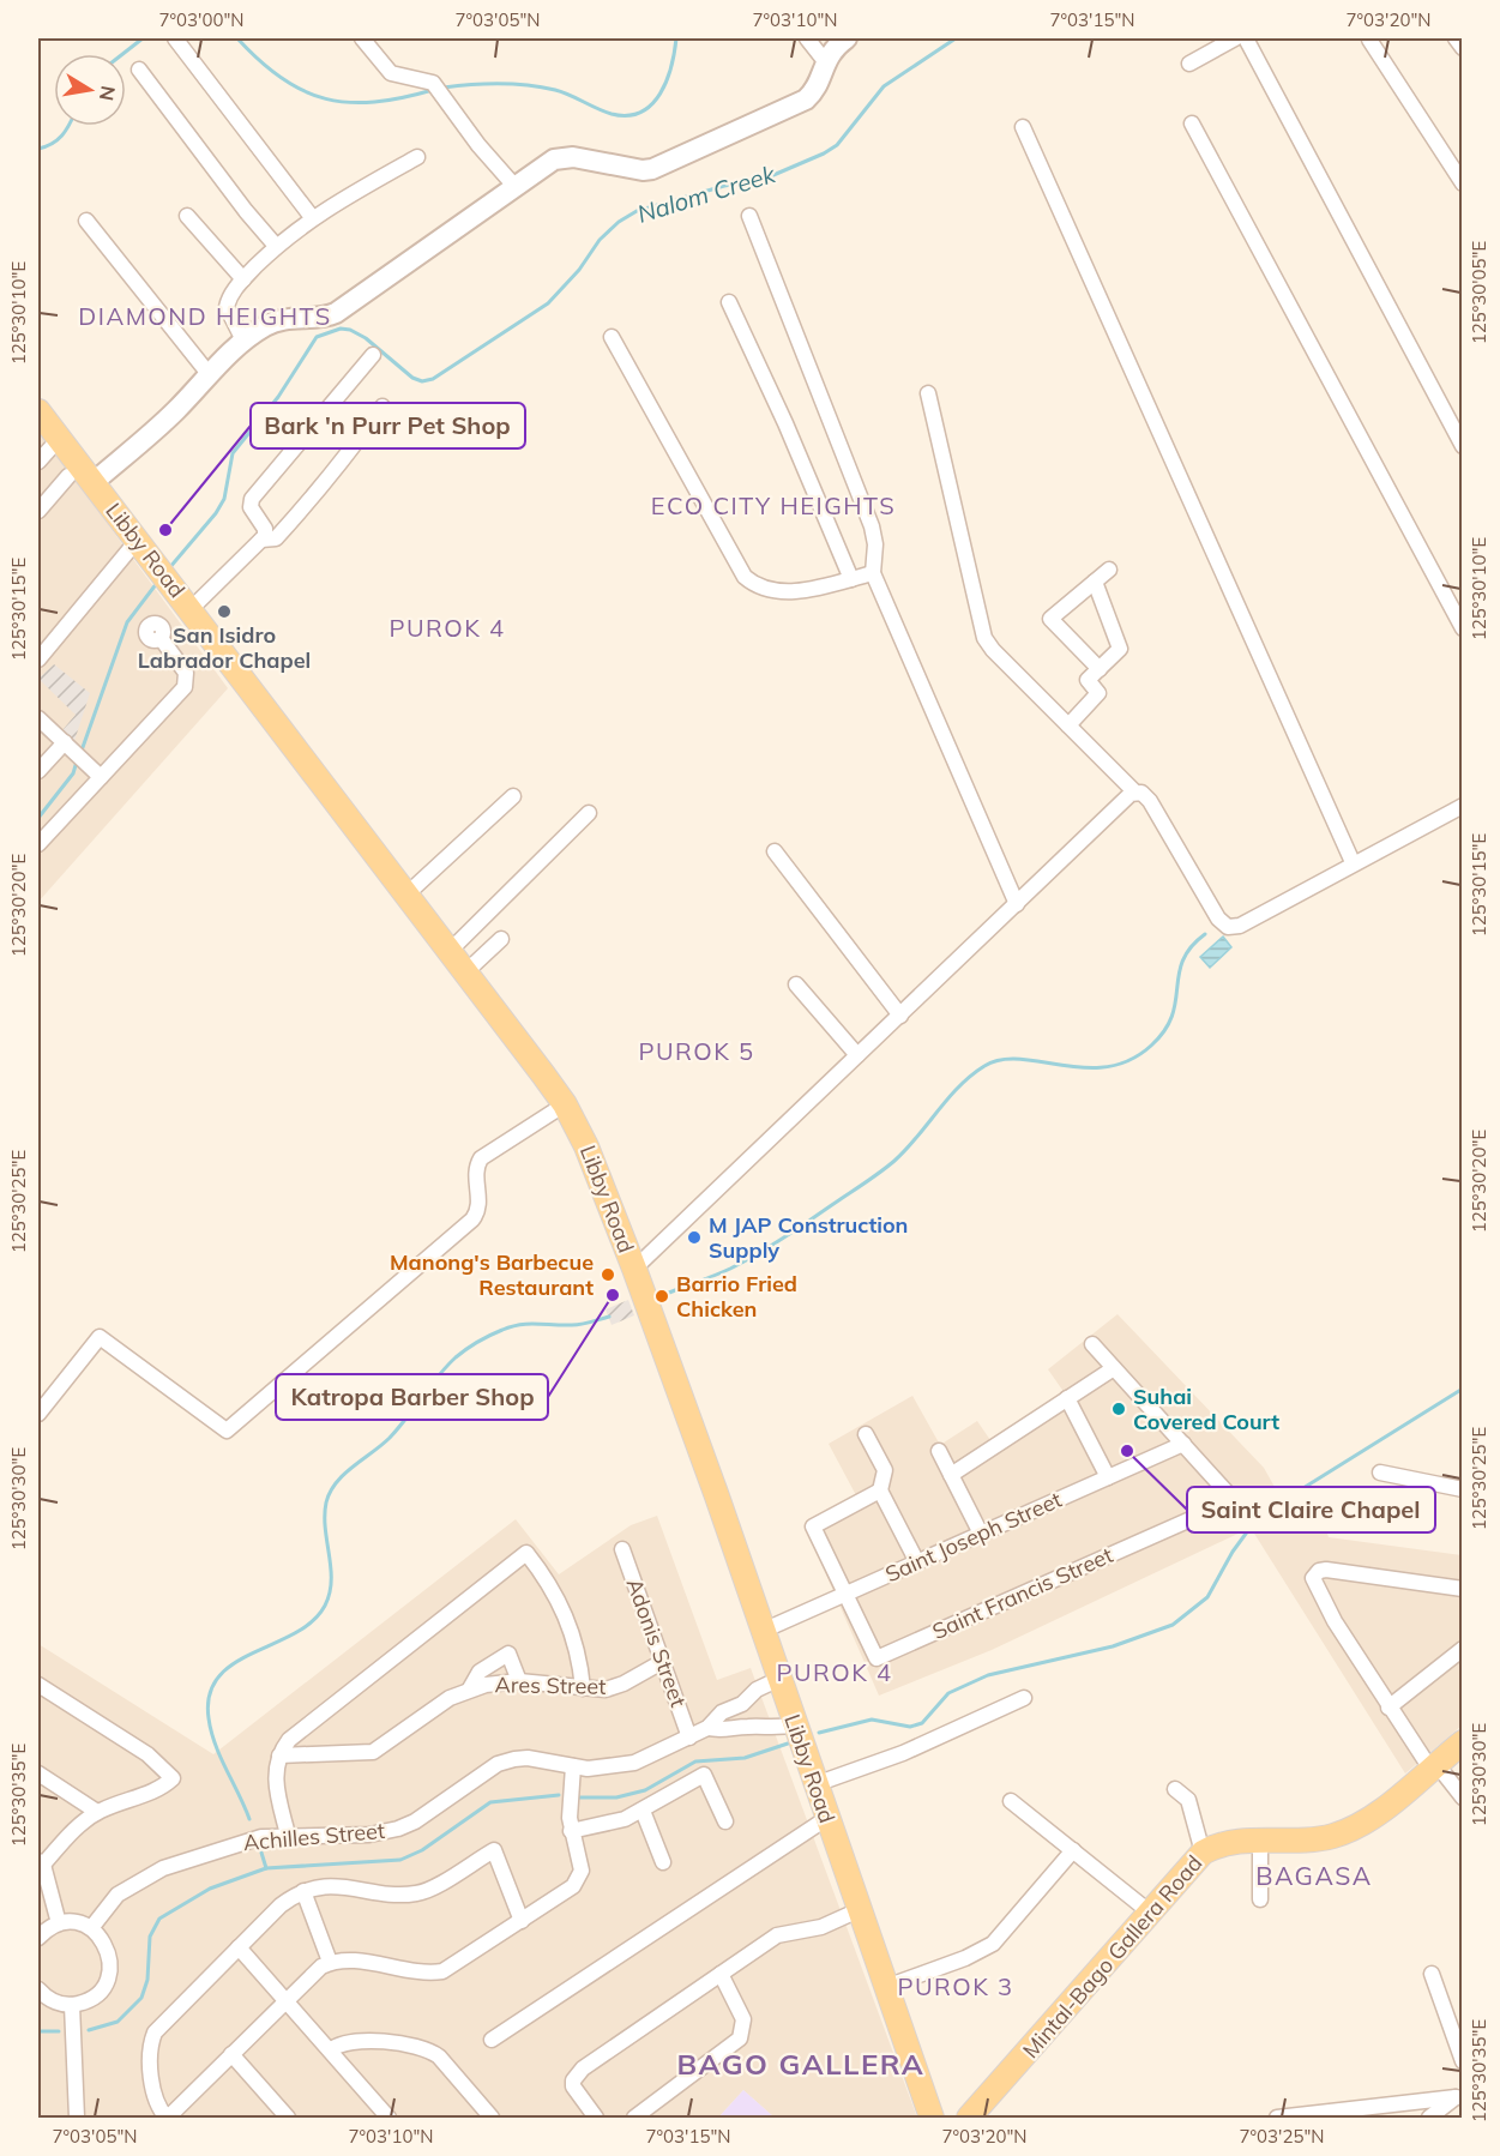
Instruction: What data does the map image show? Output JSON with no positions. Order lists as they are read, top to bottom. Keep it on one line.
{"streets":{"main road":["Libby Road","Mintal-Bago Gallera Road"],"street":["Saint Joseph Street","Saint Francis Street","Adonis Street","Ares Street","Achilles Street"]},"crossings":[["Libby Road","Saint Joseph Street"],["Libby Road","Achilles Street"],["Saint Joseph Street","Saint Francis Street"],["Adonis Street","Ares Street"],["Adonis Street","Achilles Street"]],"districts":["DIAMOND HEIGHTS","ECO CITY HEIGHTS","PUROK 4","PUROK 5","PUROK 4","BAGASA","PUROK 3","BAGO GALLERA"],"water":["Nalom Creek"],"places":["Bark 'n Purr Pet Shop","San Isidro Labrador Chapel","M JAP Construction Supply","Manong's Barbecue Restaurant","Katropa Barber Shop","Barrio Fried Chicken","Suhai Covered Court","Saint Claire Chapel"],"north":"right","coordinates":["7°03'00\"N","7°03'05\"N","7°03'10\"N","7°03'15\"N","7°03'20\"N","125°30'05\"E","125°30'10\"E","125°30'15\"E","125°30'20\"E","125°30'25\"E","125°30'30\"E","125°30'35\"E","7°03'25\"N"]}
